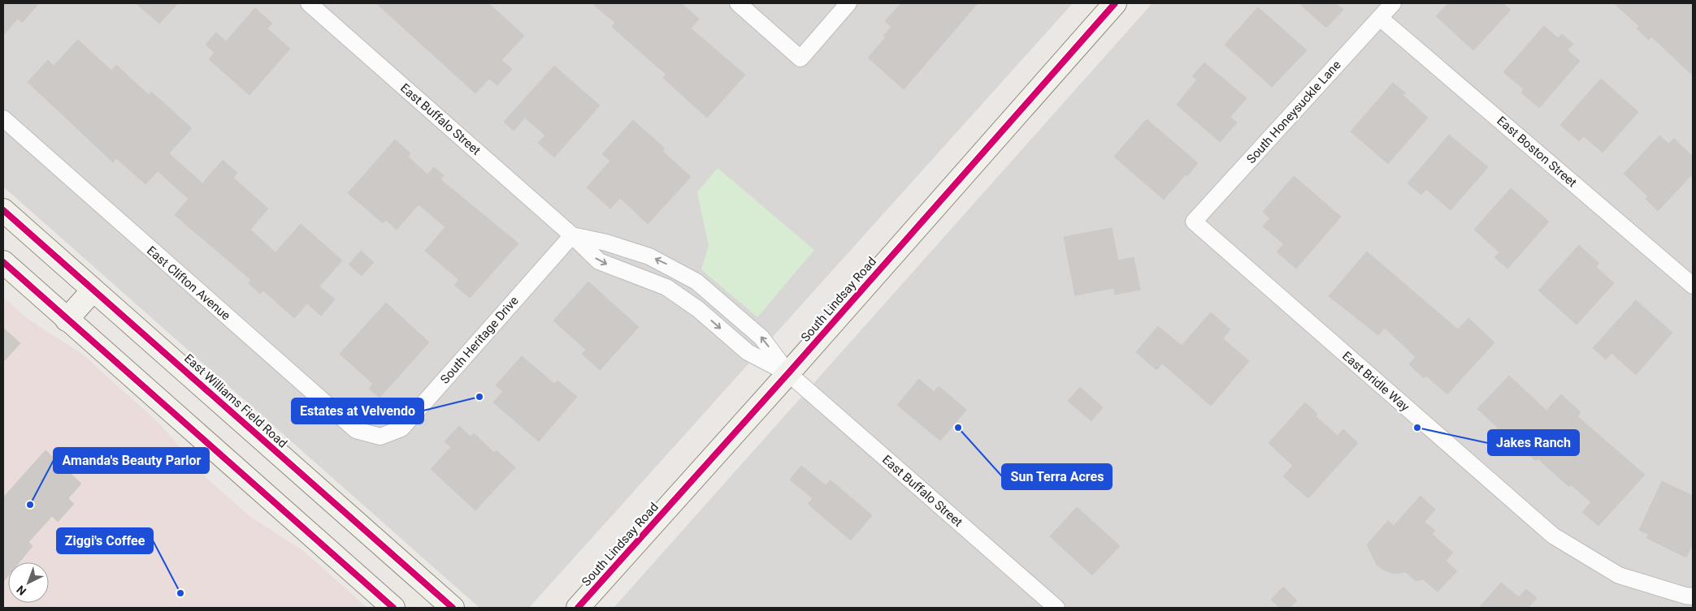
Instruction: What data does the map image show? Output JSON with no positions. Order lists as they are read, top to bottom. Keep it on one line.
{"streets":{"main road":["South Lindsay Road","East Williams Field Road"],"street":["South Honeysuckle Lane","East Buffalo Street","East Boston Street","East Clifton Avenue","South Heritage Drive","East Bridle Way"]},"crossings":[["South Honeysuckle Lane","East Boston Street"],["South Honeysuckle Lane","East Bridle Way"],["East Buffalo Street","South Lindsay Road"],["East Buffalo Street","South Heritage Drive"],["East Clifton Avenue","South Heritage Drive"]],"places":["Estates at Velvendo","Sun Terra Acres","Jakes Ranch","Amanda's Beauty Parlor","Ziggi's Coffee"],"north":"bottom left"}
